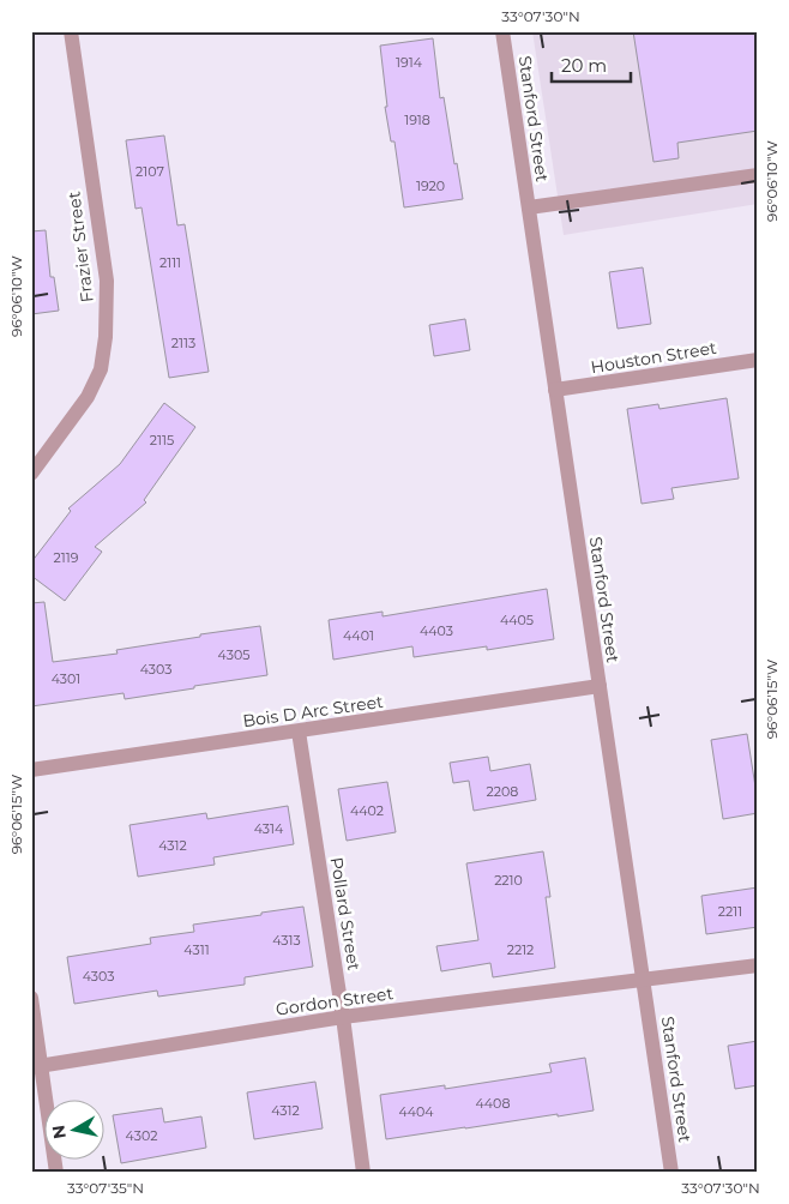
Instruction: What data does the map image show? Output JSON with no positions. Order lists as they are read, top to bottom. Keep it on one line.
{"streets":{"street":["Stanford Street","Frazier Street","Houston Street","Bois D Arc Street","Pollard Street","Gordon Street"]},"crossings":[["Stanford Street","Houston Street"],["Stanford Street","Bois D Arc Street"],["Stanford Street","Gordon Street"],["Bois D Arc Street","Pollard Street"],["Pollard Street","Gordon Street"]],"house_numbers":["1914","1918","2107","1920","2111","2113","2115","2119","4405","4403","4401","4305","4303","4301","2208","4402","4314","4312","2210","2211","4313","4311","2212","4303","4408","4312","4404","4302"],"scale_bar":"20 m","north":"left","coordinates":["33°07'30\"N","96°06'10\"W","96°06'15\"W","33°07'35\"N"]}
